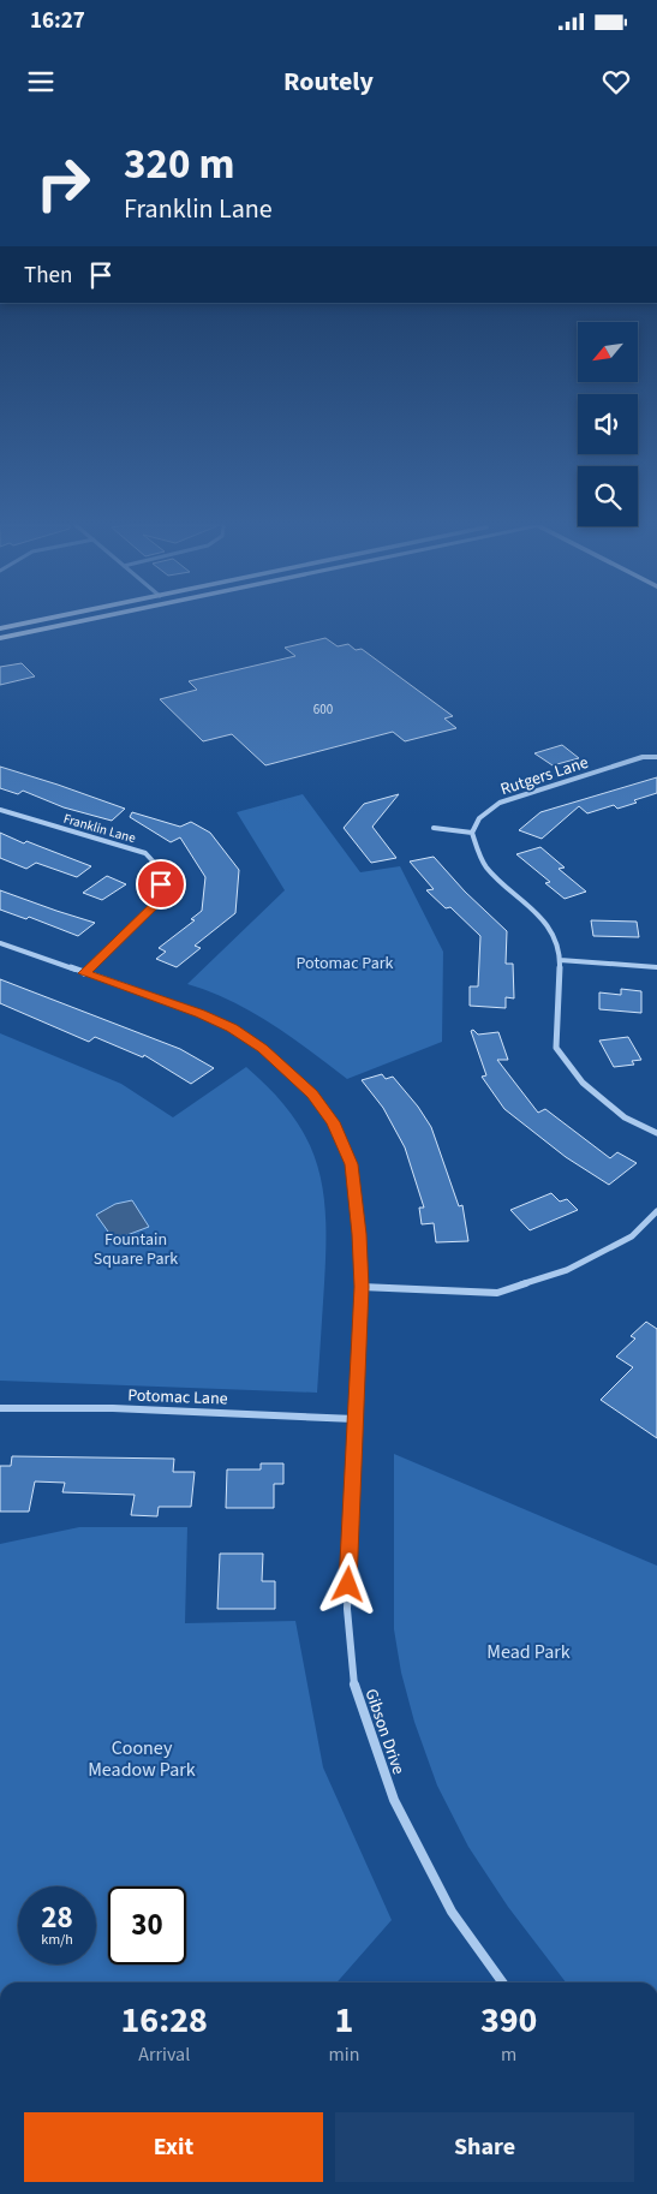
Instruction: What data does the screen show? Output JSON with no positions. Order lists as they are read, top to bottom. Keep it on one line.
{"streets":{"street":["Rutgers Lane","Franklin Lane","Potomac Lane","Gibson Drive"]},"crossings":[["Franklin Lane","Gibson Drive"],["Potomac Lane","Gibson Drive"]],"parks":["Potomac Park","Fountain Square Park","Mead Park","Cooney Meadow Park"],"house_numbers":["600"],"north":"bottom left","page":{"status":"16:27","header":"Routely","turn":["320 m","Franklin Lane"],"then":"Then","speed":"28 km/h","limit":"30","eta":["16:28","Arrival","1","min","390","m"],"buttons":["Exit","Share"]}}
